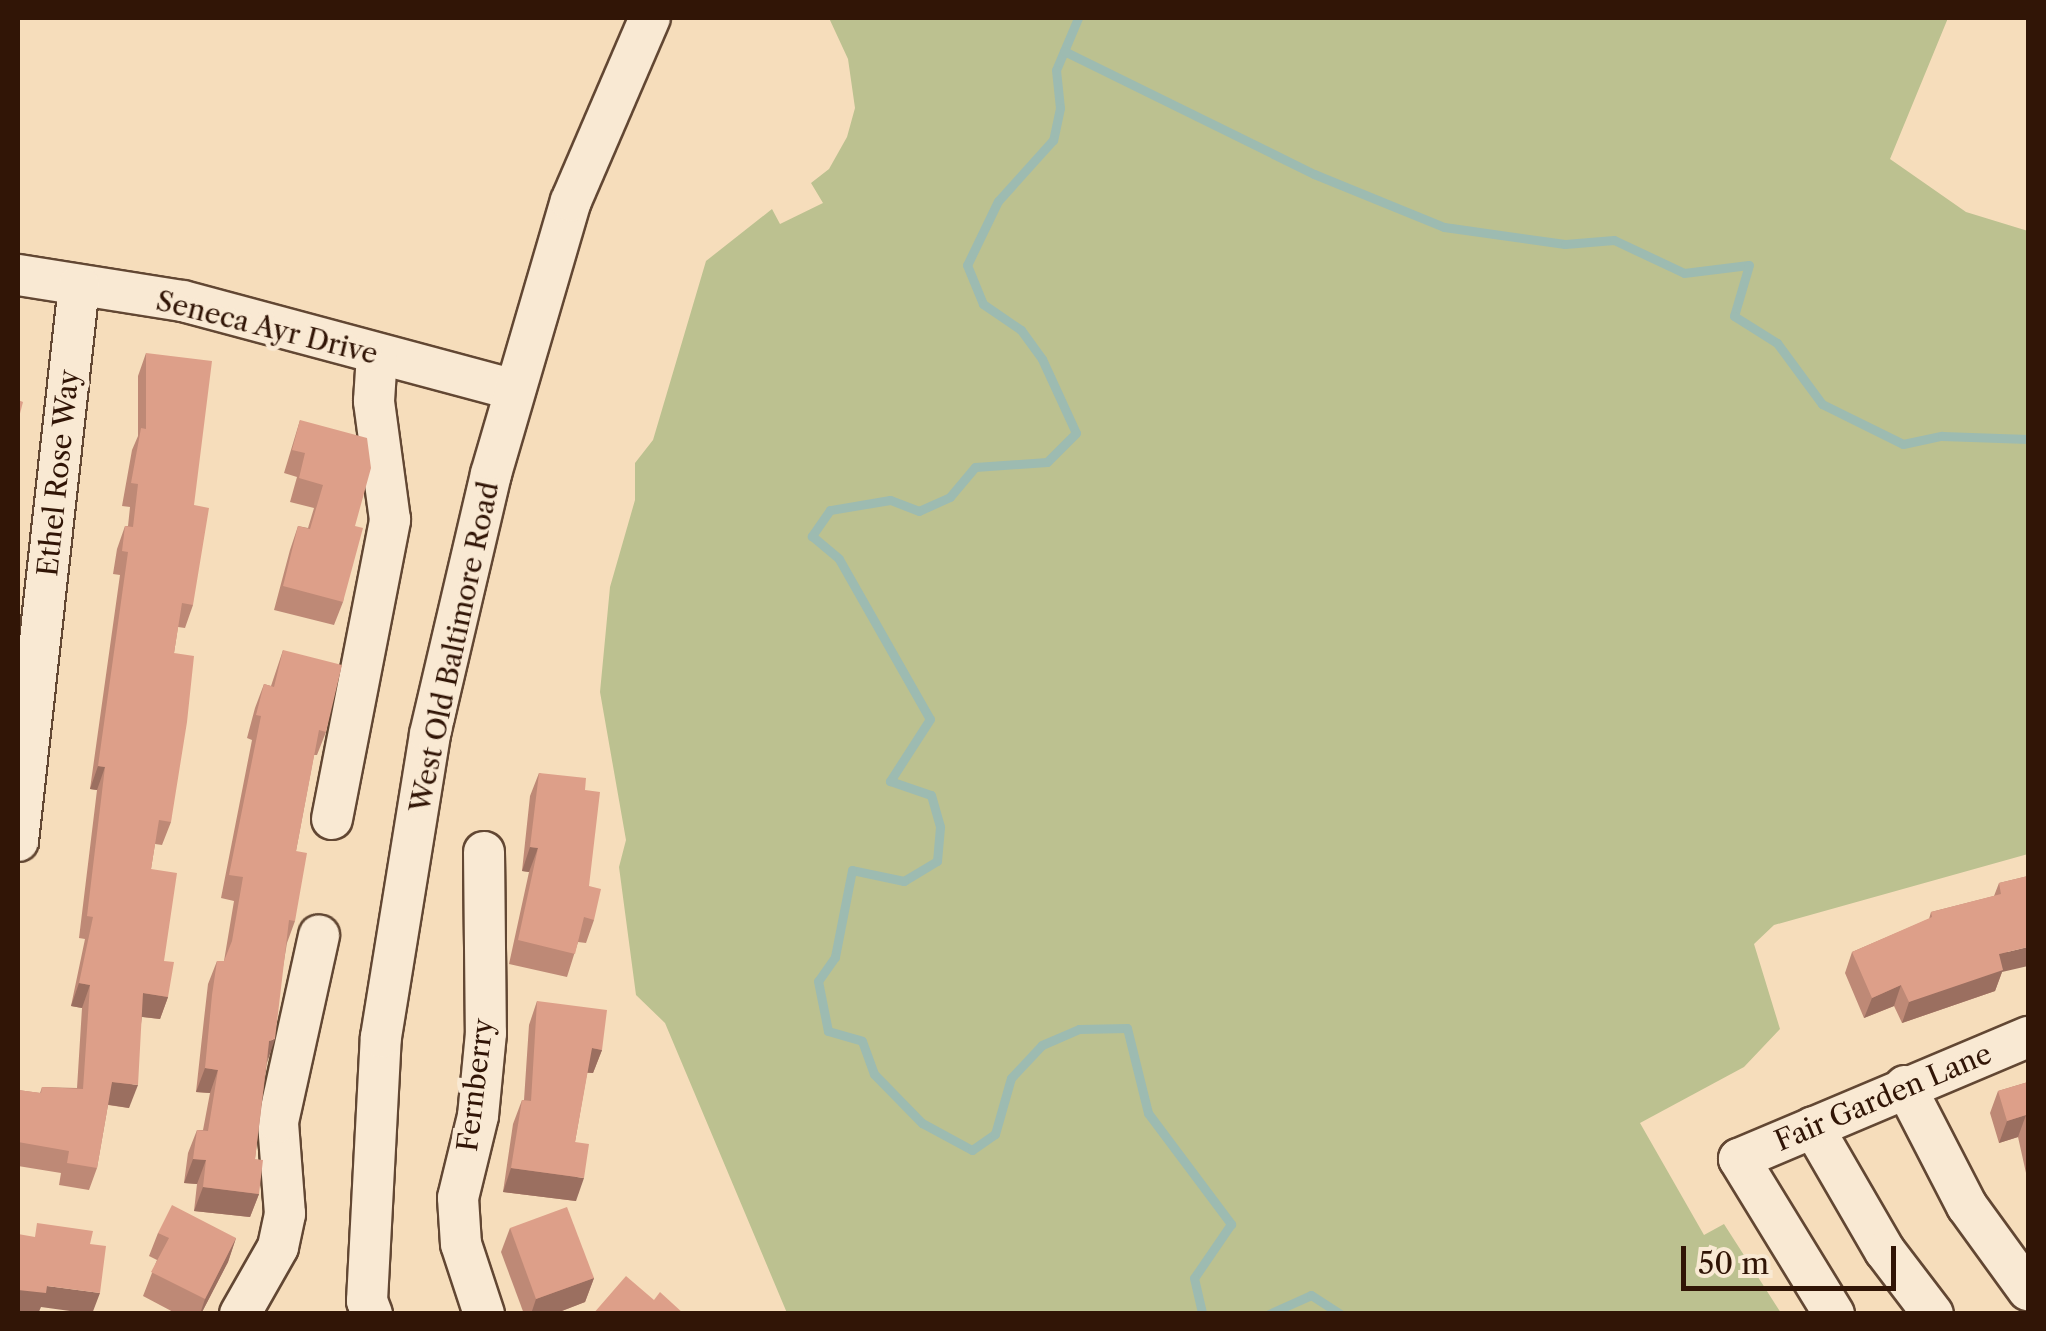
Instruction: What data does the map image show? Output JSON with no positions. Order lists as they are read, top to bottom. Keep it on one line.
{"streets":{"street":["Seneca Ayr Drive","Ethel Rose Way","West Old Baltimore Road","Fernberry","Fair Garden Lane"]},"crossings":[["Seneca Ayr Drive","Ethel Rose Way"],["Seneca Ayr Drive","West Old Baltimore Road"]],"scale_bar":"50 m"}
